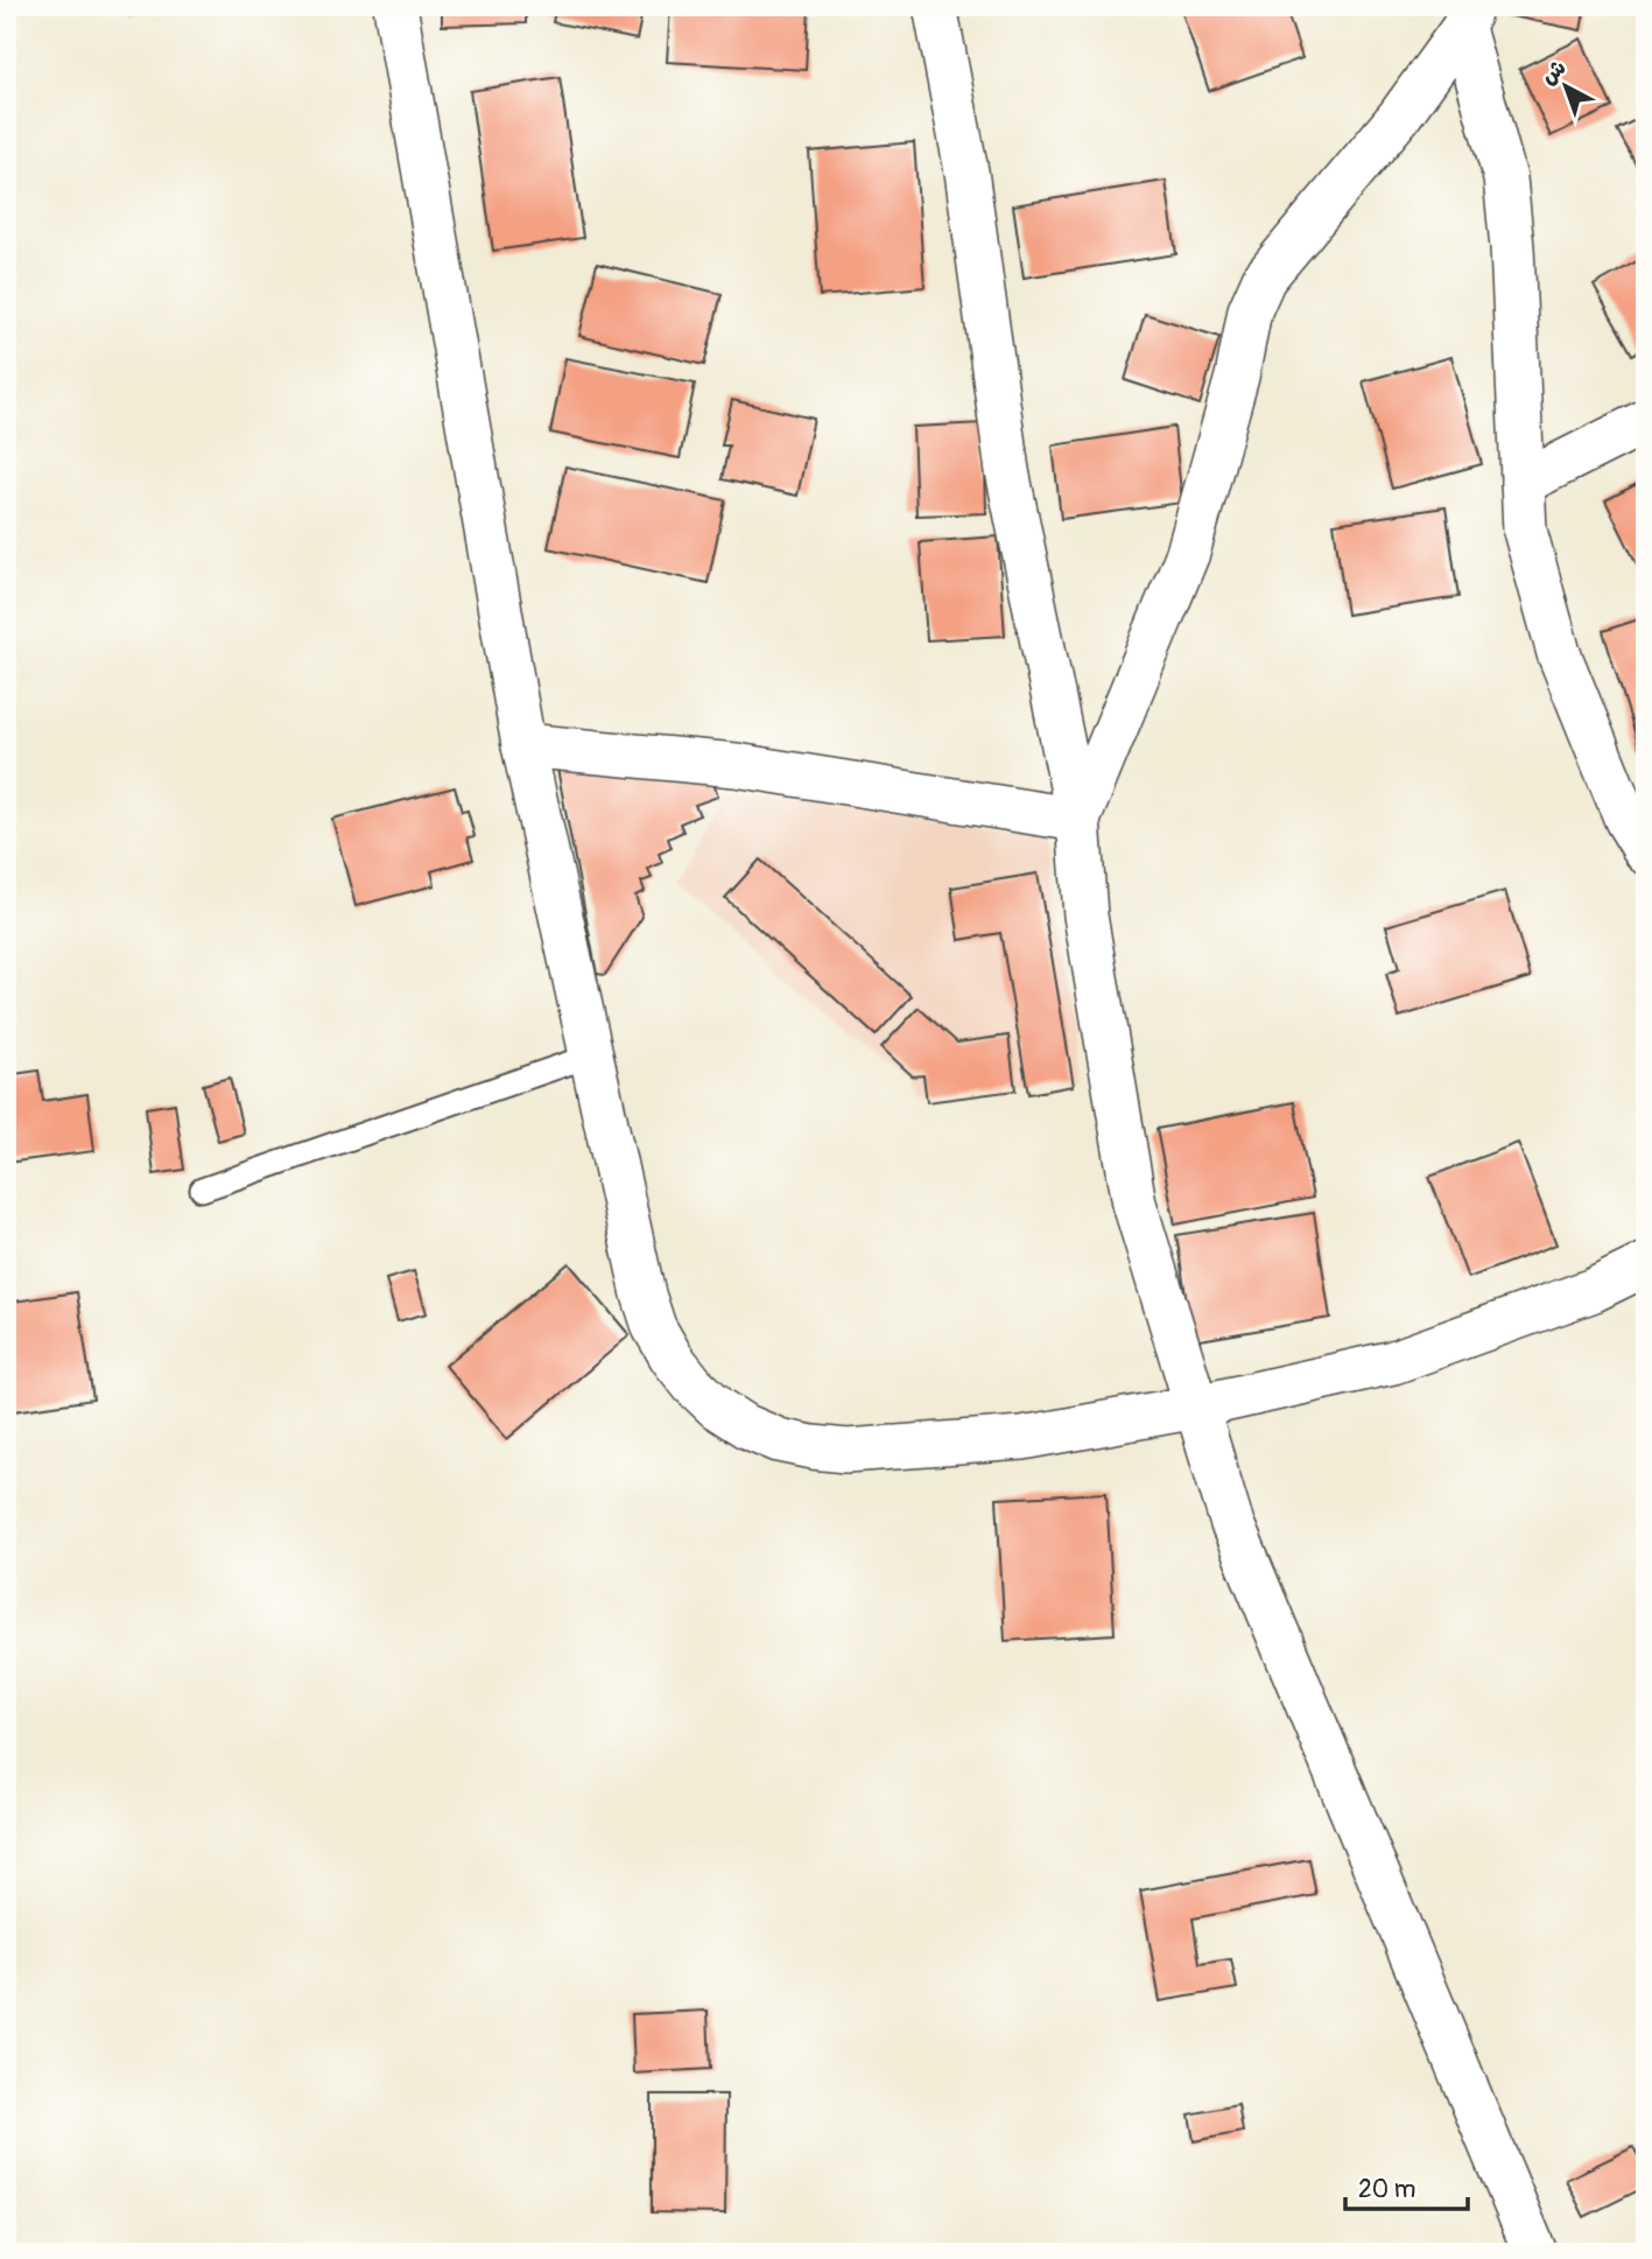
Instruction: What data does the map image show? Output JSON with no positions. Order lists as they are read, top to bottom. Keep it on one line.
{"scale_bar":"20 m","north":"top left"}
